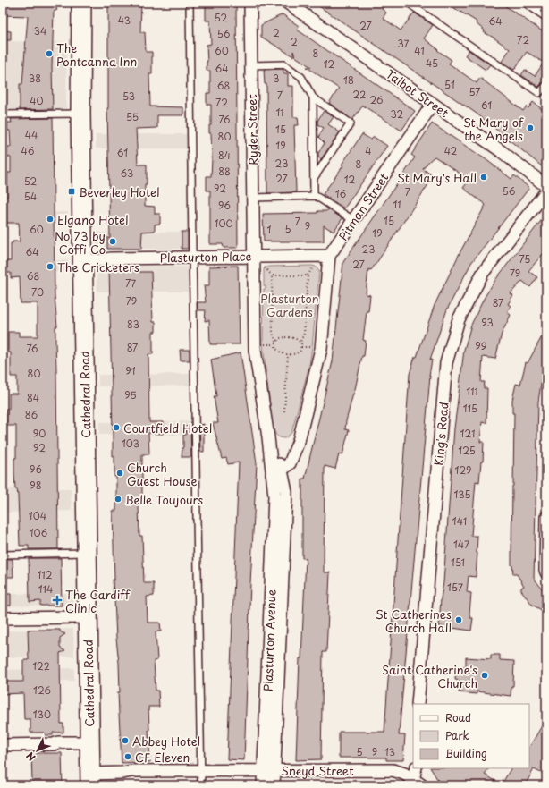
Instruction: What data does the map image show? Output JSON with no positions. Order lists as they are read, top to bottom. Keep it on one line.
{"streets":{"main road":["Cathedral Road"],"street":["Talbot Street","Ryder Street","Pitman Street","Plasturton Place","King's Road","Plasturton Avenue","Sneyd Street"]},"crossings":[["Talbot Street","Pitman Street"],["Ryder Street","Plasturton Place"],["Pitman Street","Plasturton Place"],["Plasturton Place","Cathedral Road"],["Cathedral Road","Sneyd Street"],["Plasturton Avenue","Sneyd Street"]],"parks":["Plasturton Gardens"],"places":{"other":["The Pontcanna Inn","St Mary of the Angels","St Mary's Hall","Elgano Hotel","No 73 by Coffi Co","The Cricketers","Courtfield Hotel","Church Guest House","Belle Toujours","St Catherines Church Hall","Saint Catherine's Church","Abbey Hotel","CF Eleven"],"transit":["Beverley Hotel"],"health":["The Cardiff Clinic"]},"house_numbers":["52","43","64","27","34","2","56","72","2","37","60","41","8","45","12","64","38","3","18","51","68","57","22","7","53","26","40","72","61","11","32","55","76","15","44","80","19","46","4","42","61","84","23","8","88","63","27","12","52","92","56","7","16","54","11","96","15","7","100","9","5","60","1","19","23","64","75","27","79","68","77","70","79","87","93","83","99","87","76","91","80","111","95","84","115","86","90","121","103","92","125","96","129","98","135","104","141","106","147","151","112","157","114","122","126","130","5","9","13"],"legend":["Road","Park","Building"],"north":"bottom left"}
